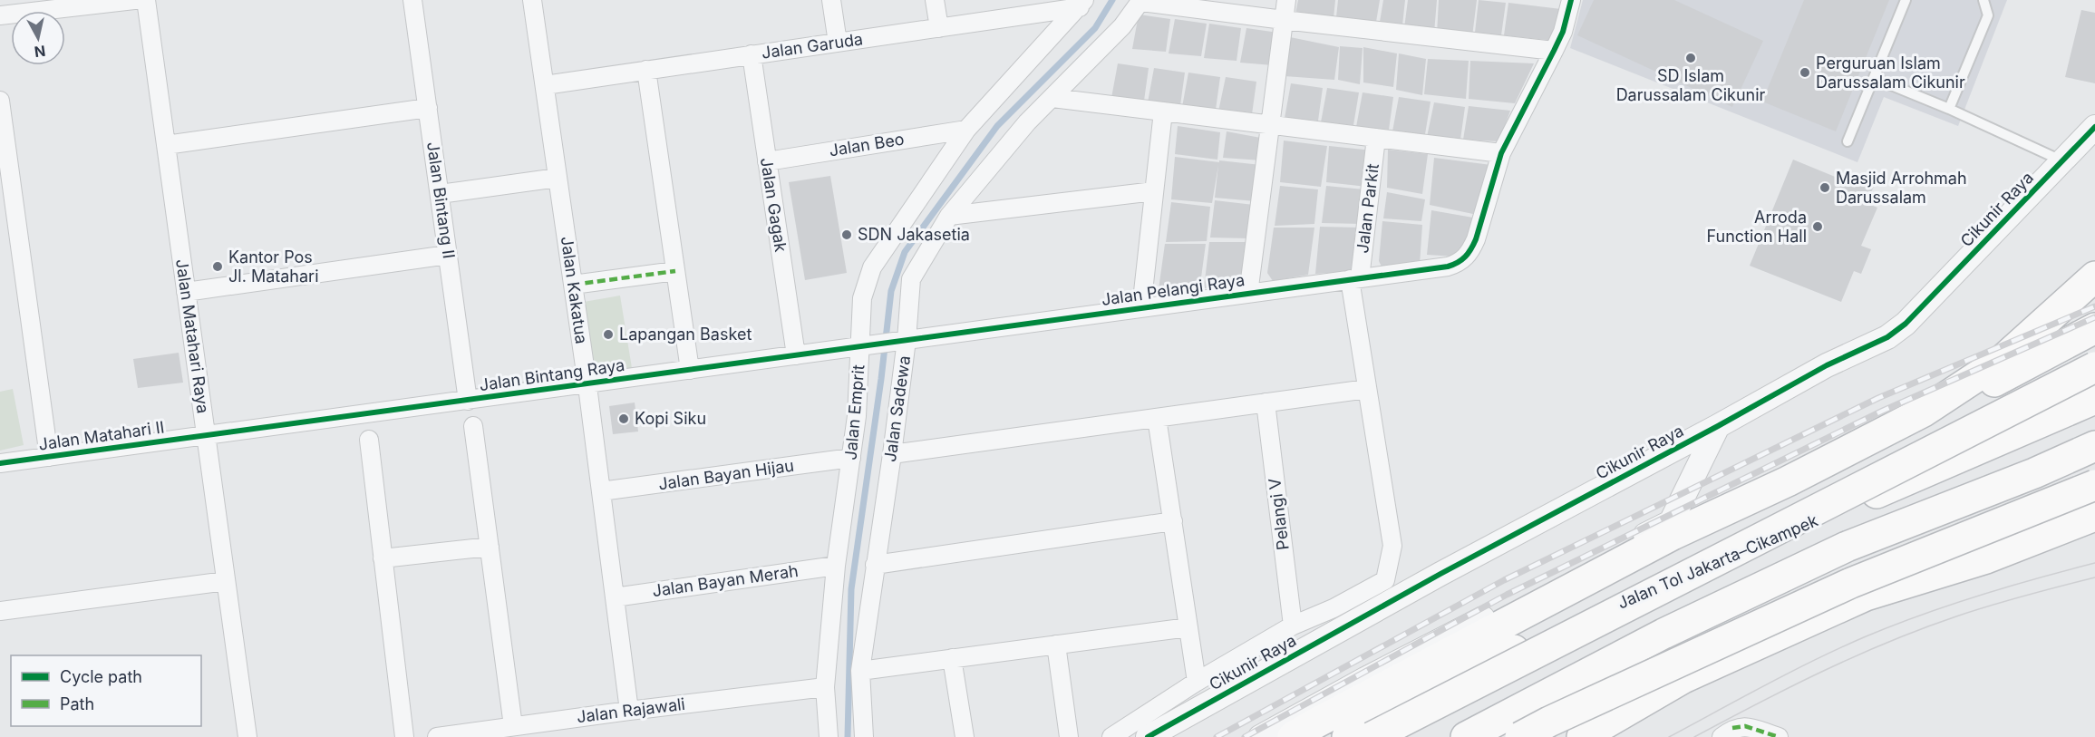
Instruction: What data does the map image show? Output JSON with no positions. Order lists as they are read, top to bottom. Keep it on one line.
{"streets":{"highway":["Jalan Tol Jakarta–Cikampek"],"street":["Jalan Garuda","Jalan Beo","Jalan Bintang II","Jalan Gagak","Jalan Parkit","Cikunir Raya","Jalan Kakatua","Jalan Pelangi Raya","Jalan Matahari Raya","Jalan Bintang Raya","Jalan Sadewa","Jalan Emprit","Jalan Matahari II","Jalan Bayan Hijau","Pelangi V","Jalan Bayan Merah","Jalan Rajawali"]},"crossings":[["Jalan Garuda","Jalan Gagak"],["Jalan Garuda","Jalan Kakatua"],["Jalan Garuda","Jalan Emprit"],["Jalan Beo","Jalan Gagak"],["Jalan Beo","Jalan Emprit"],["Jalan Bintang II","Jalan Bintang Raya"],["Jalan Gagak","Jalan Bintang Raya"],["Jalan Parkit","Jalan Pelangi Raya"],["Jalan Parkit","Pelangi V"],["Jalan Kakatua","Jalan Bintang Raya"],["Jalan Kakatua","Jalan Bayan Hijau"],["Jalan Kakatua","Jalan Bayan Merah"],["Jalan Kakatua","Jalan Rajawali"],["Jalan Pelangi Raya","Jalan Bintang Raya"],["Jalan Pelangi Raya","Jalan Sadewa"],["Jalan Matahari Raya","Jalan Bintang Raya"],["Jalan Matahari Raya","Jalan Matahari II"],["Jalan Bintang Raya","Jalan Sadewa"],["Jalan Bintang Raya","Jalan Emprit"],["Jalan Bintang Raya","Jalan Matahari II"],["Jalan Emprit","Jalan Bayan Hijau"],["Jalan Emprit","Jalan Bayan Merah"],["Jalan Emprit","Jalan Rajawali"]],"places":["SD Islam Darussalam Cikunir","Perguruan Islam Darussalam Cikunir","Masjid Arrohmah Darussalam","Arroda Function Hall","SDN Jakasetia","Kantor Pos Jl. Matahari","Lapangan Basket","Kopi Siku"],"legend":["Cycle path","Path"],"north":"bottom"}
